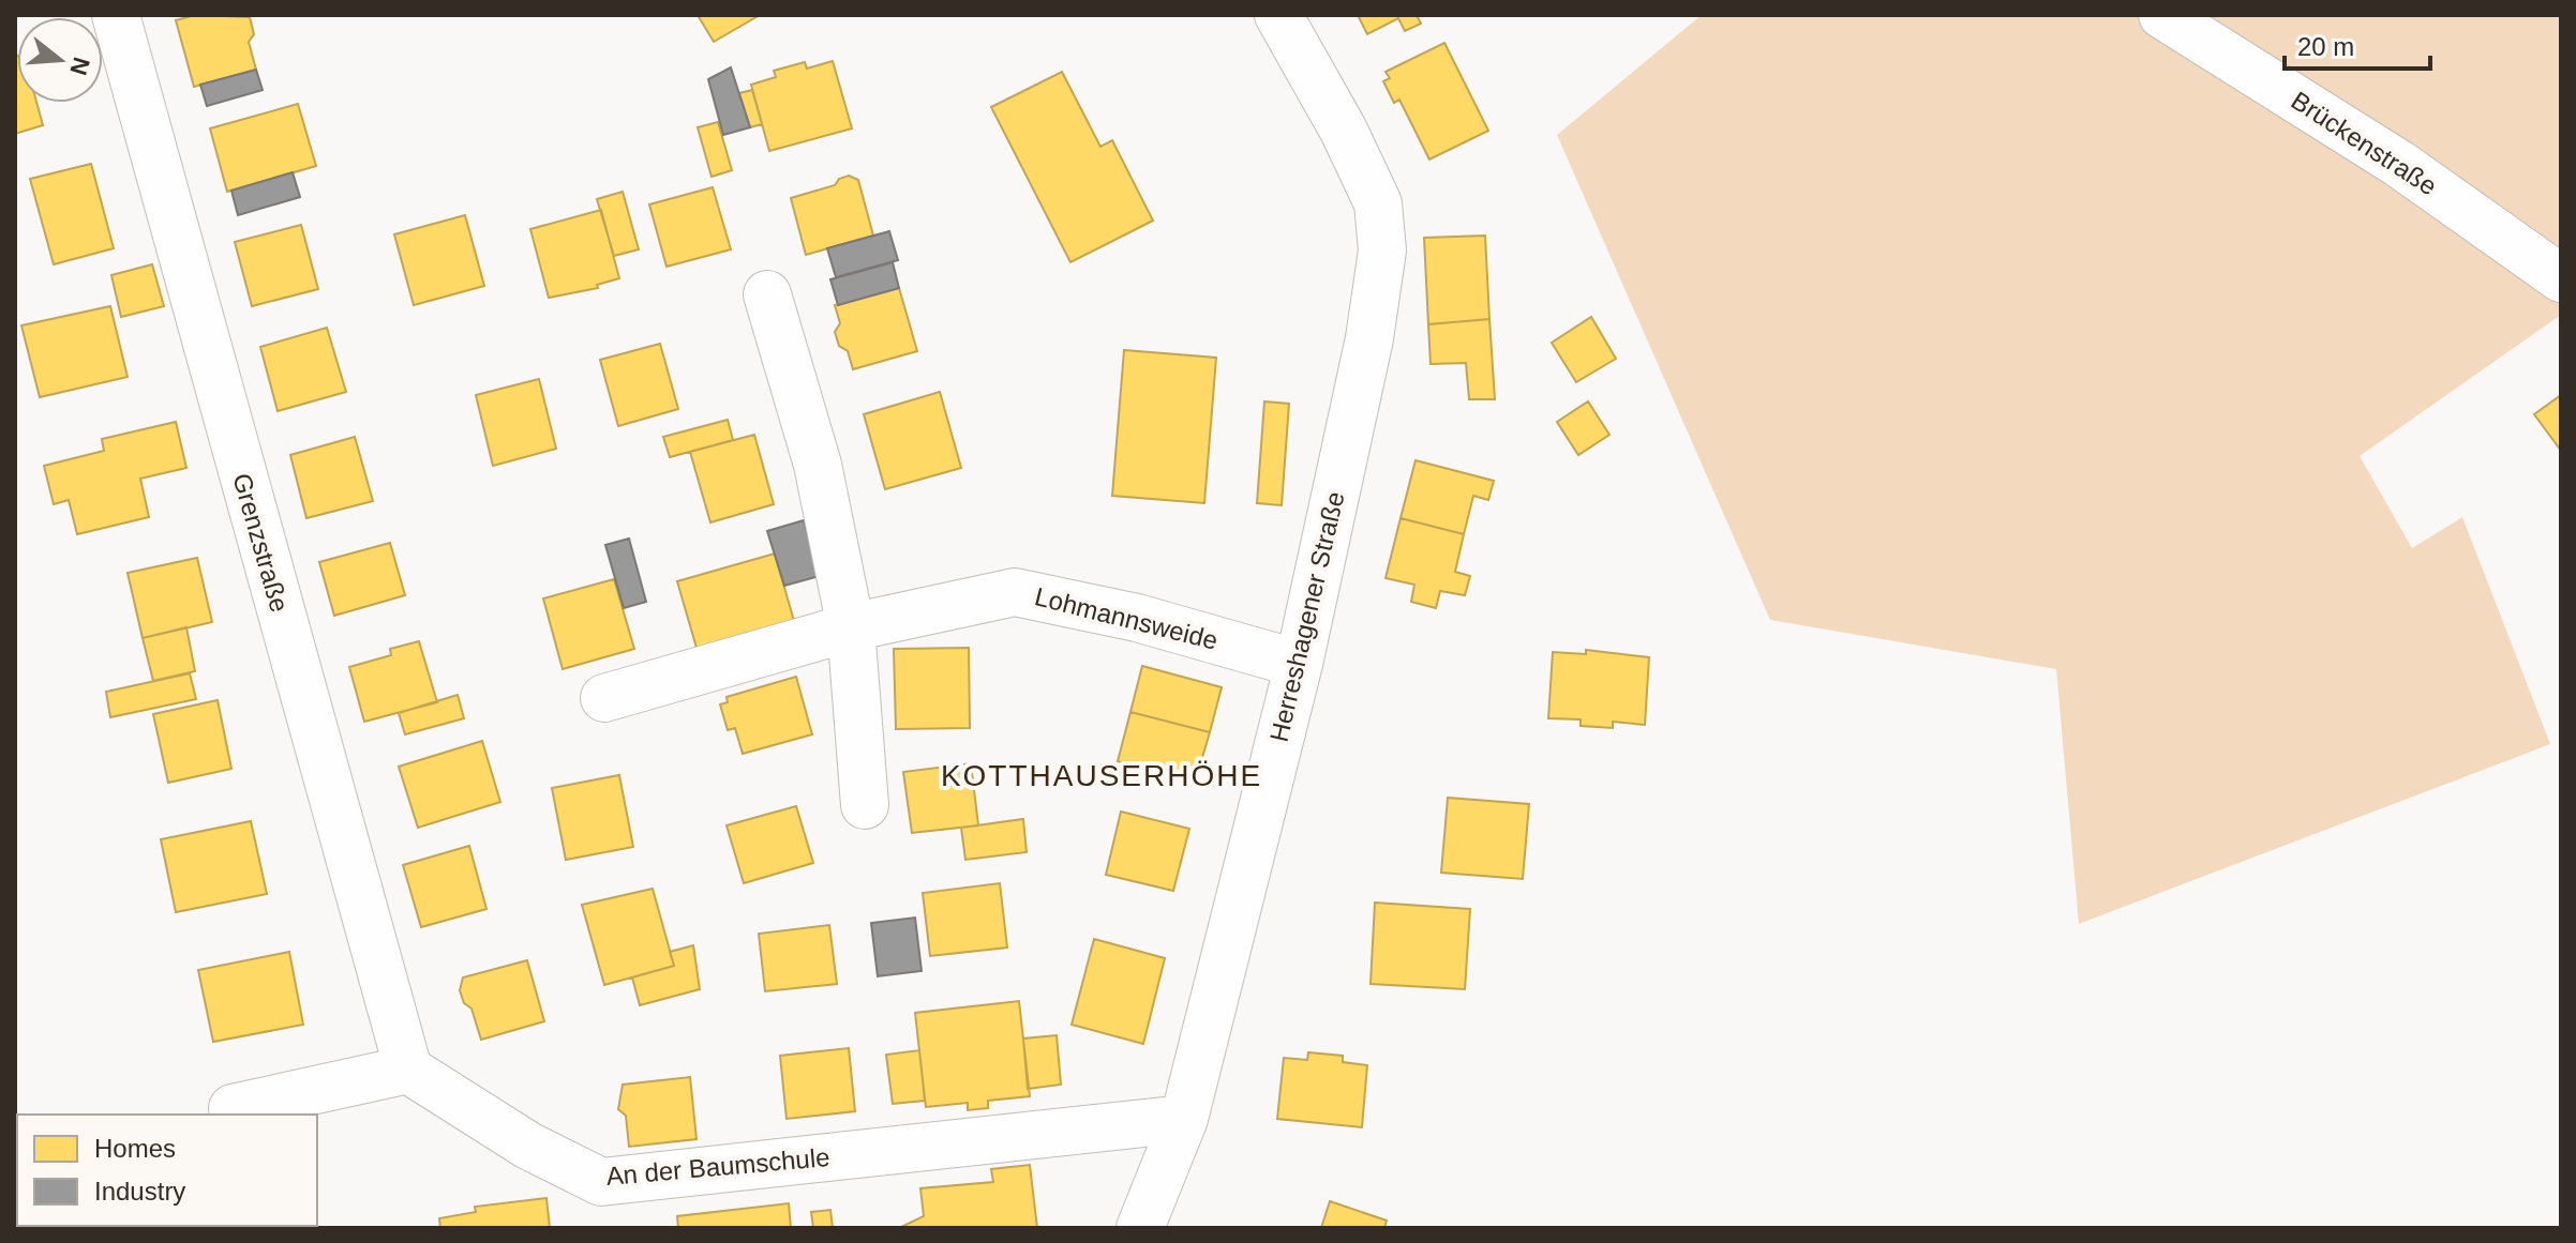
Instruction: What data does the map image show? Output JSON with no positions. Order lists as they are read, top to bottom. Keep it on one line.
{"streets":{"street":["Brückenstraße","Grenzstraße","Herreshagener Straße","Lohmannsweide","An der Baumschule"]},"crossings":[["Grenzstraße","An der Baumschule"],["Herreshagener Straße","Lohmannsweide"],["Herreshagener Straße","An der Baumschule"]],"districts":["KOTTHAUSERHÖHE"],"legend":["Homes","Industry"],"scale_bar":"20 m","north":"right"}
